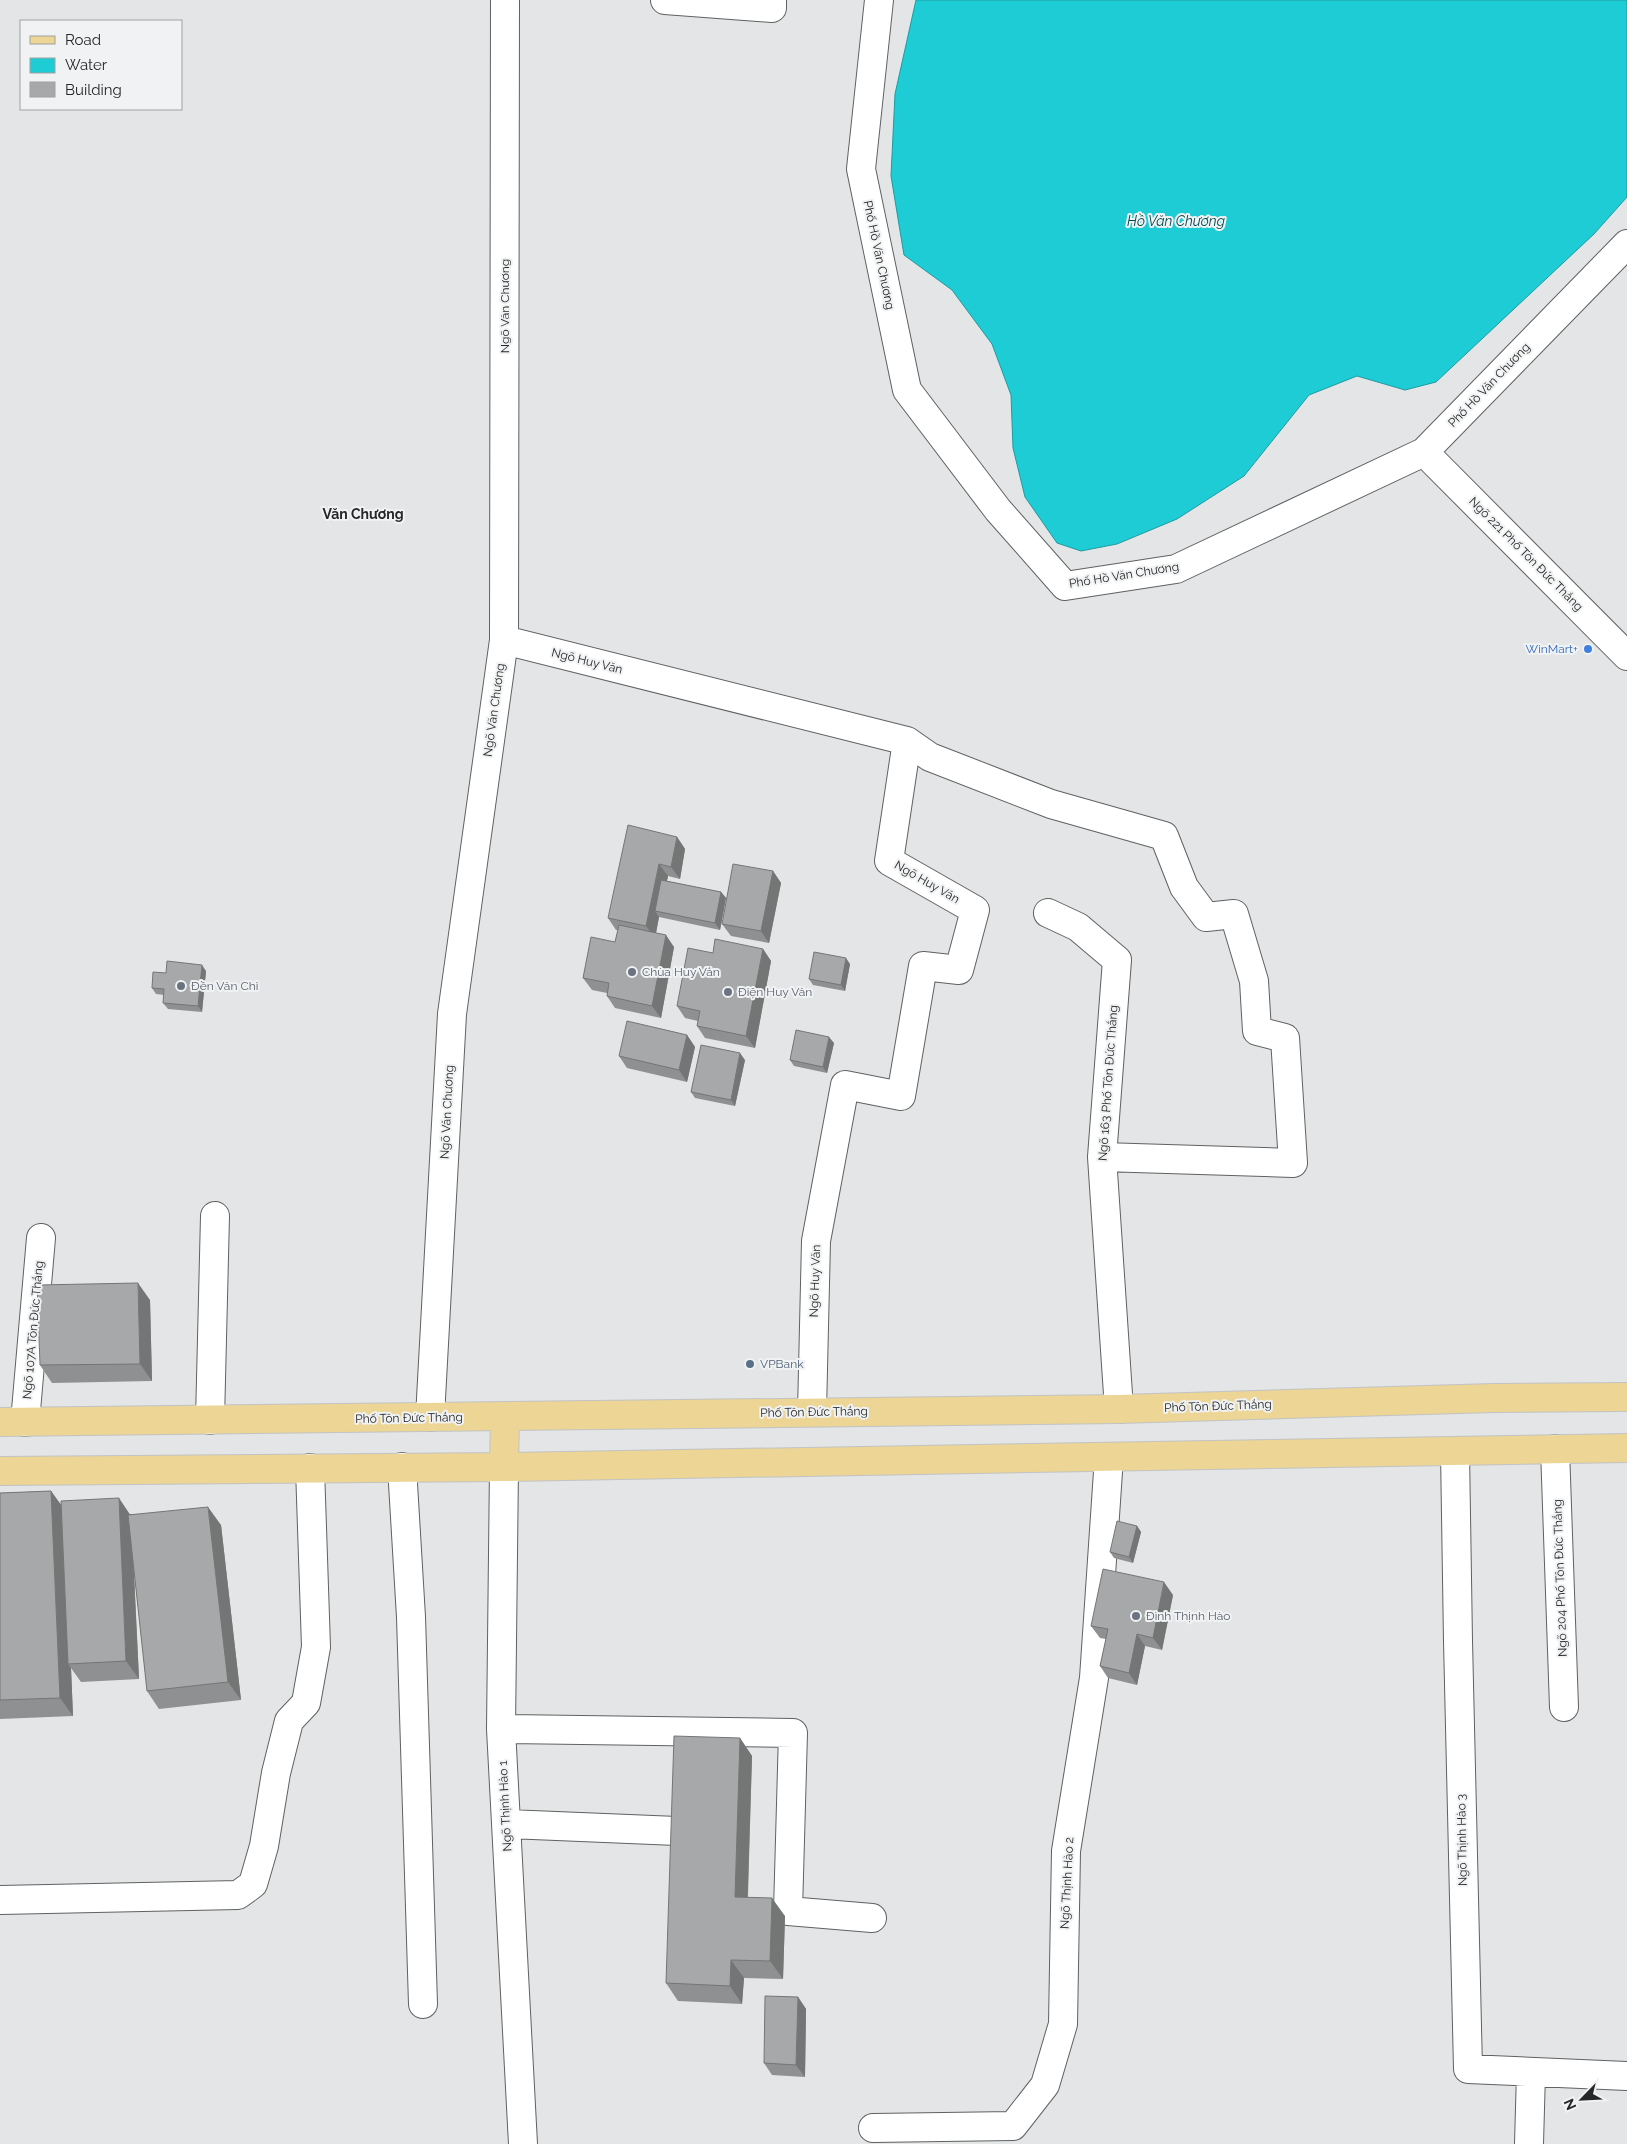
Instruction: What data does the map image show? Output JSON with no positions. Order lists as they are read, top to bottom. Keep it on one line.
{"streets":{"main road":["Phố Tôn Đức Thắng"],"street":["Phố Hồ Văn Chương","Ngõ Văn Chương","Ngõ 221 Phố Tôn Đức Thắng","Ngõ Huy Văn","Ngõ 163 Phố Tôn Đức Thắng","Ngõ 107A Tôn Đức Thắng","Ngõ 204 Phố Tôn Đức Thắng","Ngõ Thịnh Hào 1","Ngõ Thịnh Hào 3","Ngõ Thịnh Hào 2"]},"crossings":[["Phố Hồ Văn Chương","Ngõ 221 Phố Tôn Đức Thắng"],["Ngõ Văn Chương","Ngõ Huy Văn"],["Ngõ Văn Chương","Phố Tôn Đức Thắng"],["Ngõ Huy Văn","Phố Tôn Đức Thắng"],["Ngõ 163 Phố Tôn Đức Thắng","Phố Tôn Đức Thắng"],["Ngõ 107A Tôn Đức Thắng","Phố Tôn Đức Thắng"]],"districts":["Văn Chương"],"water":["Hồ Văn Chương"],"places":["WinMart+","Chùa Huy Văn","Đền Văn Chỉ","Điện Huy Văn","VPBank","Đình Thịnh Hào"],"legend":["Road","Water","Building"],"north":"bottom left"}
